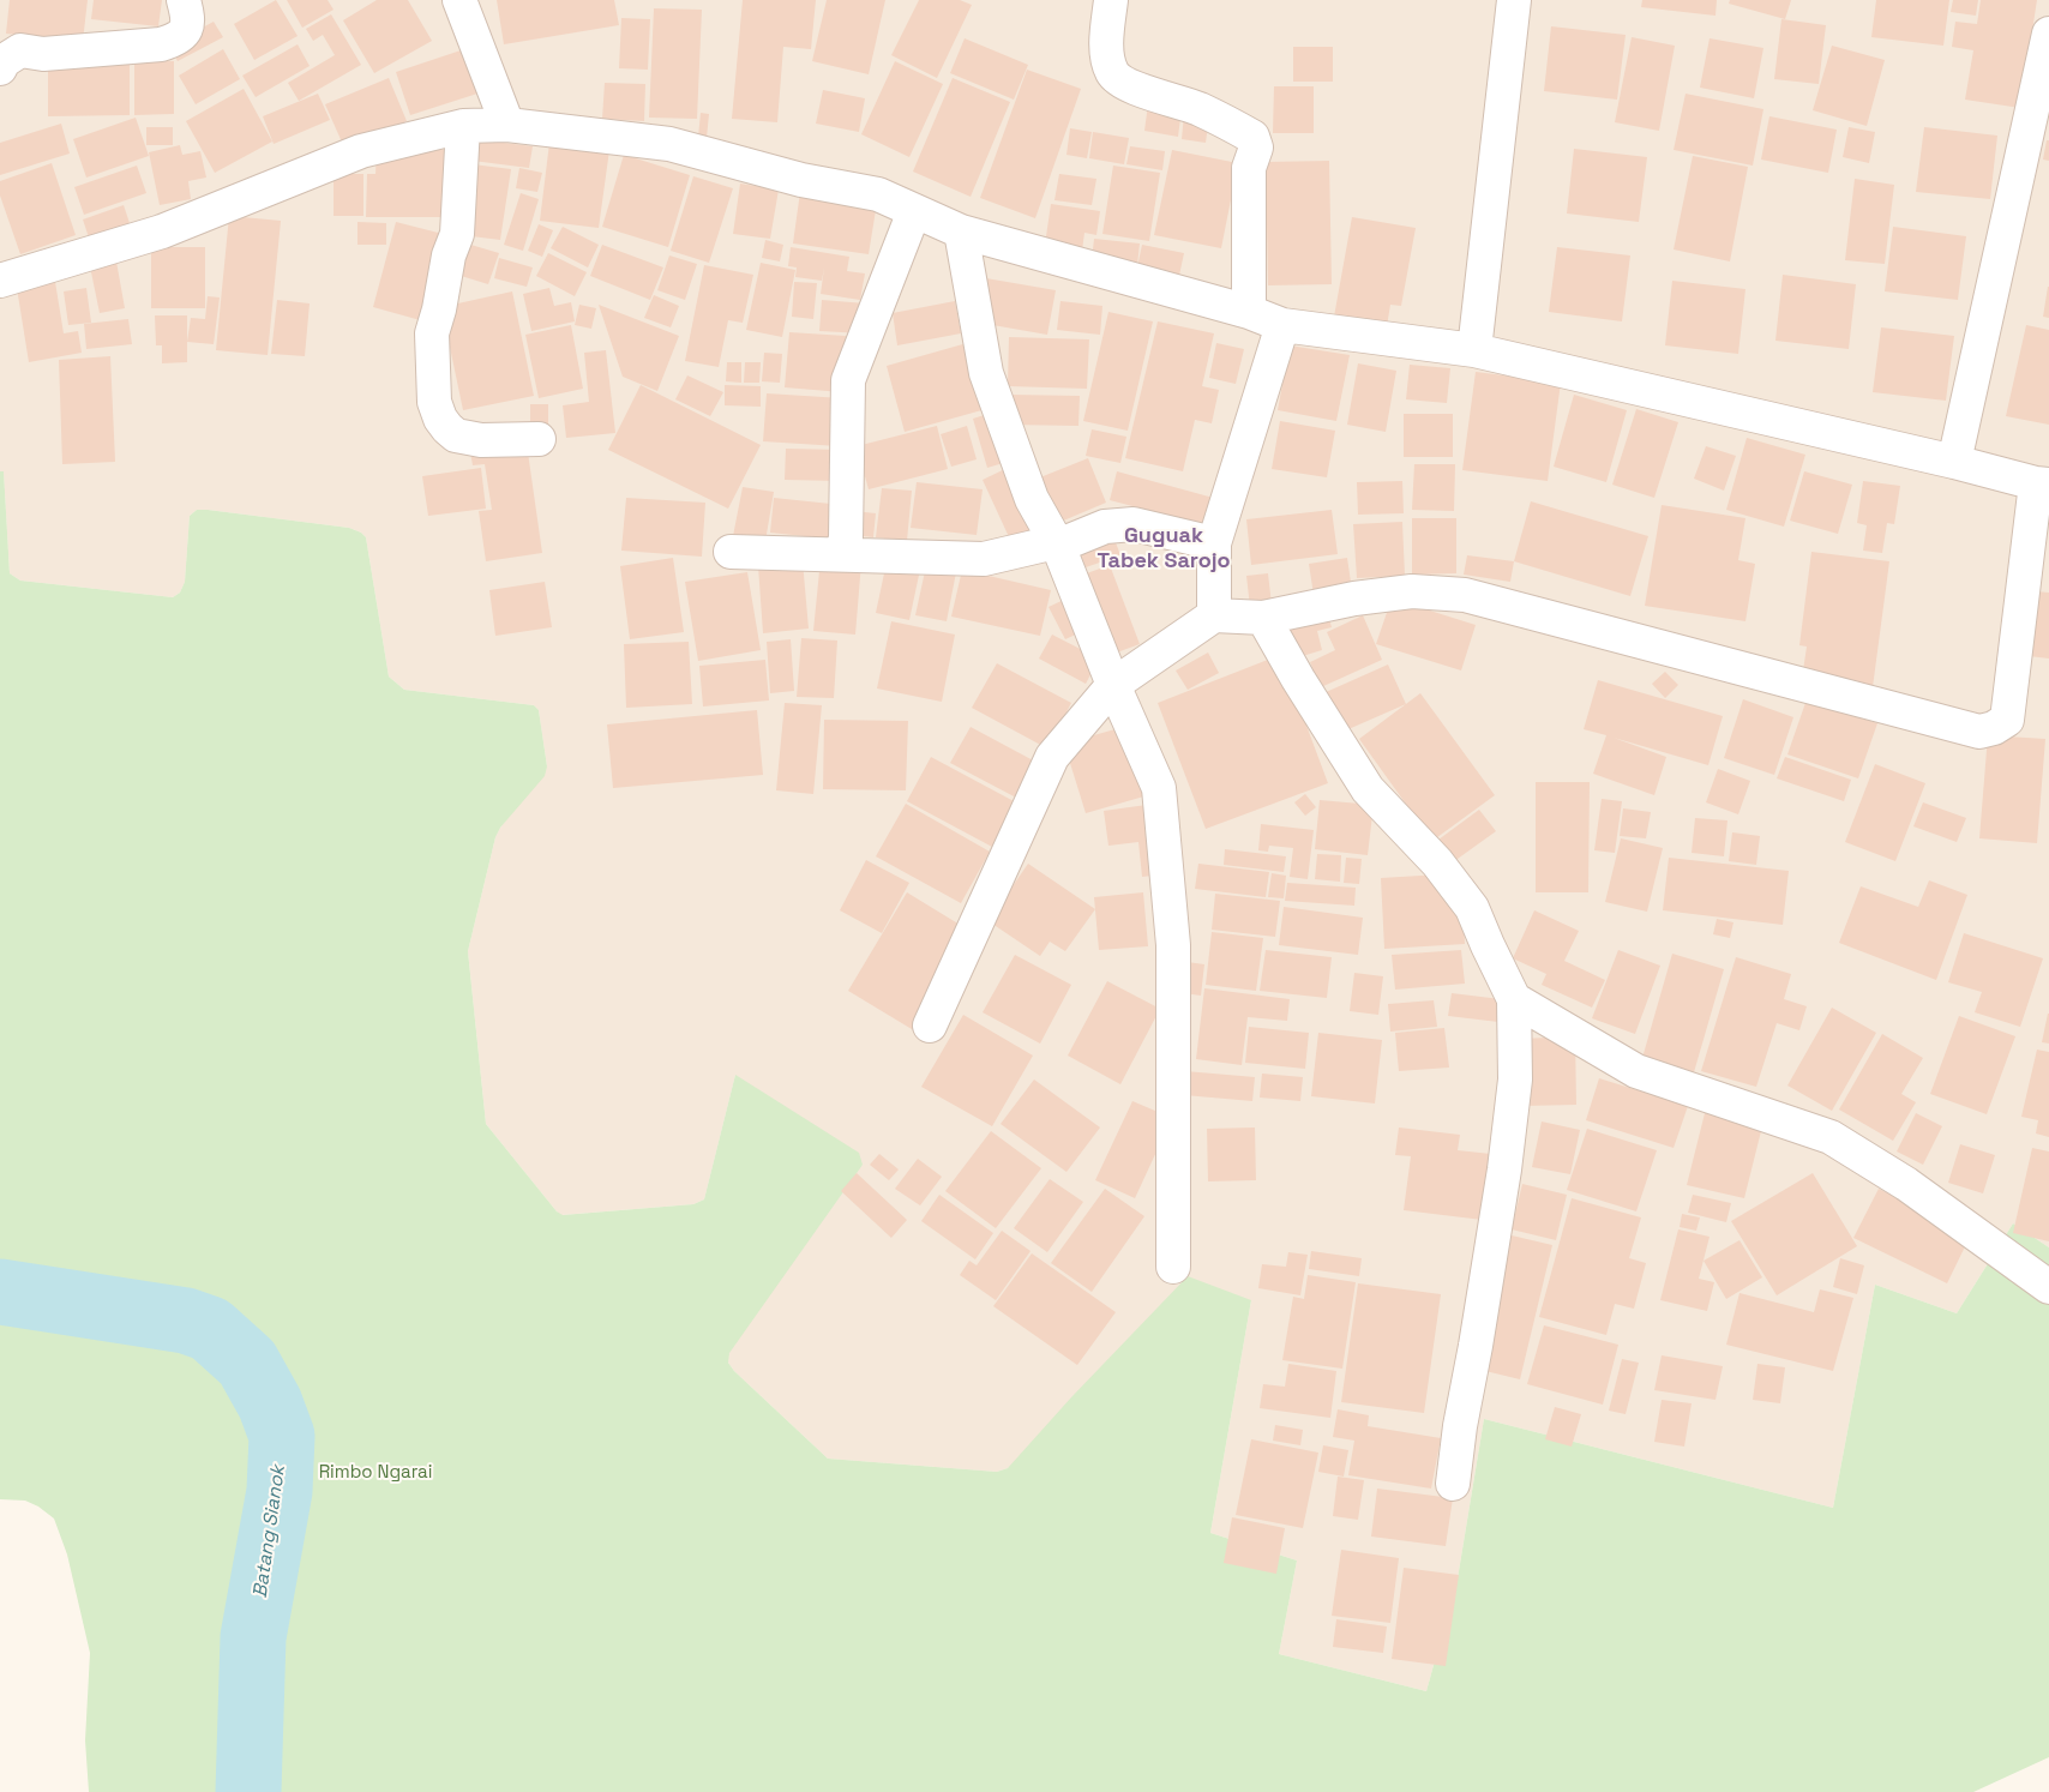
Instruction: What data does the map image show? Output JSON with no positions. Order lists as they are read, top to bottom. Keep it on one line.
{"districts":["Guguak Tabek Sarojo"],"water":["Batang Sianok"],"parks":["Rimbo Ngarai"]}
